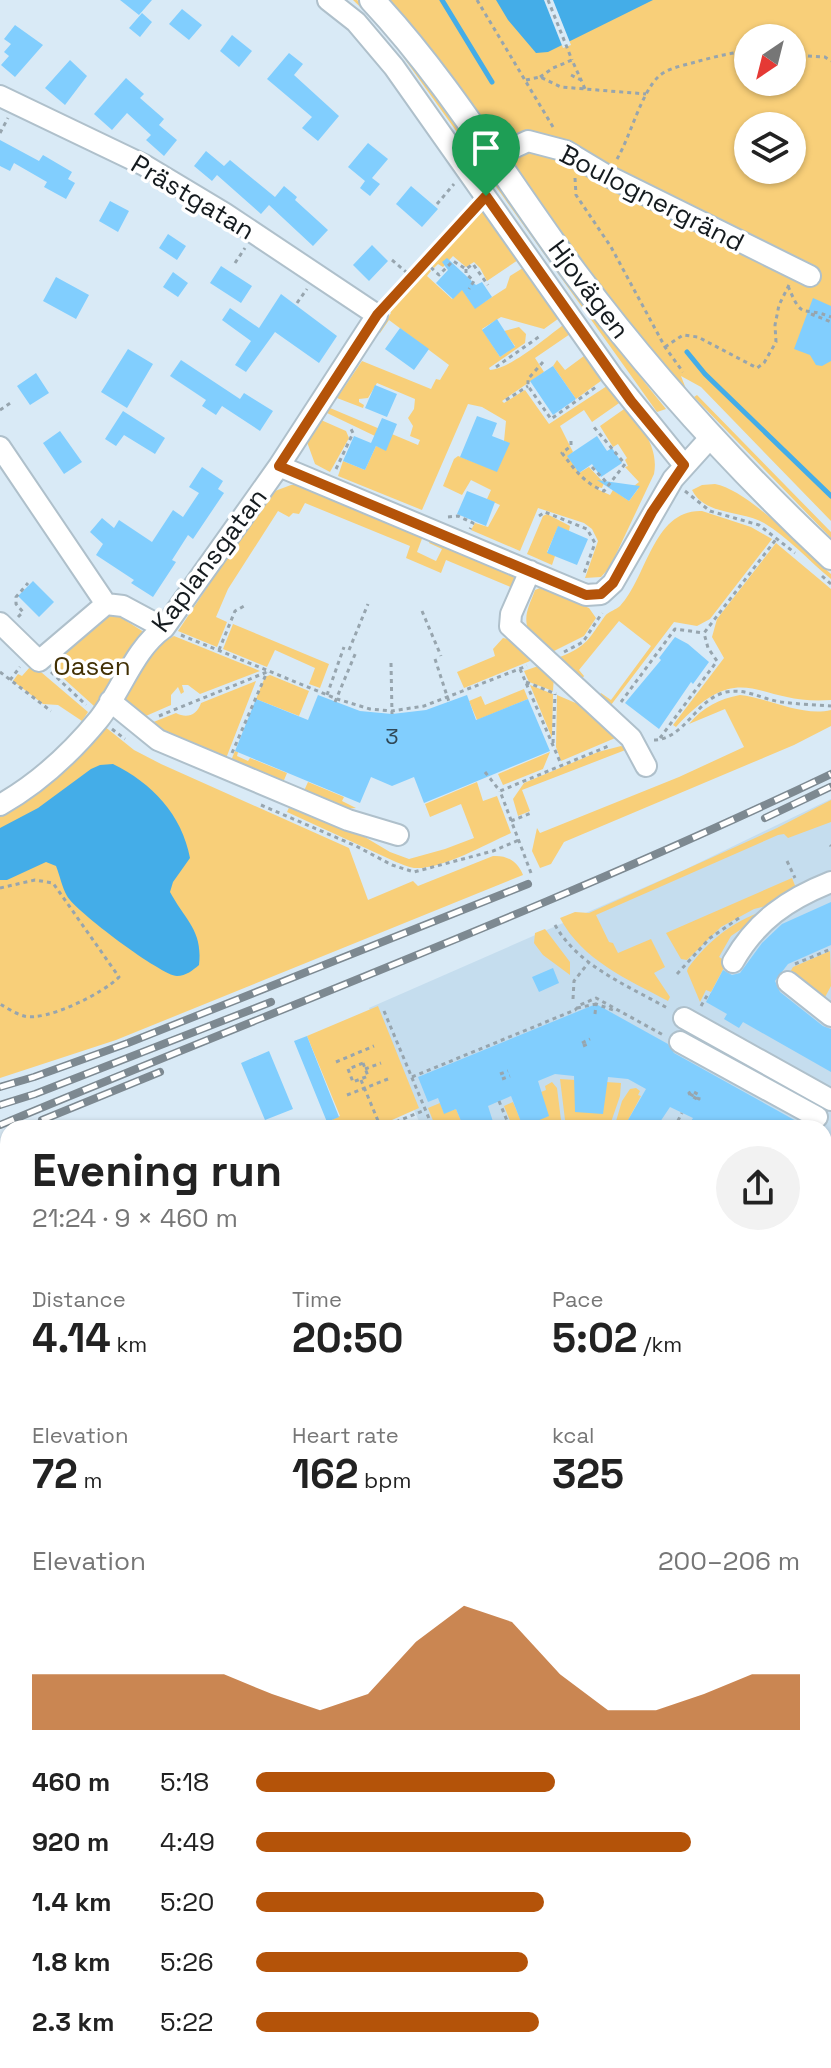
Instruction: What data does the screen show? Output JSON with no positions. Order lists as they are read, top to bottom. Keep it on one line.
{"streets":{"main road":["Hjovägen"],"street":["Prästgatan","Boulognergränd","Kaplansgatan"]},"crossings":[["Prästgatan","Kaplansgatan"],["Boulognergränd","Hjovägen"]],"parks":["Oasen"],"house_numbers":["3"],"north":"bottom left","page":{"heading":["Evening run","21:24 · 9 × 460 m"],"stats":[["Distance","4.14 km"],["Time","20:50"],["Pace","5:02 /km"],["Elevation","72 m"],["Heart rate","162 bpm"],["kcal","325"]],"chart":["Elevation","200–206 m"],"list":[{"name":"460 m","note":"5:18"},{"name":"920 m","note":"4:49"},{"name":"1.4 km","note":"5:20"},{"name":"1.8 km","note":"5:26"},{"name":"2.3 km","note":"5:22"}]}}
